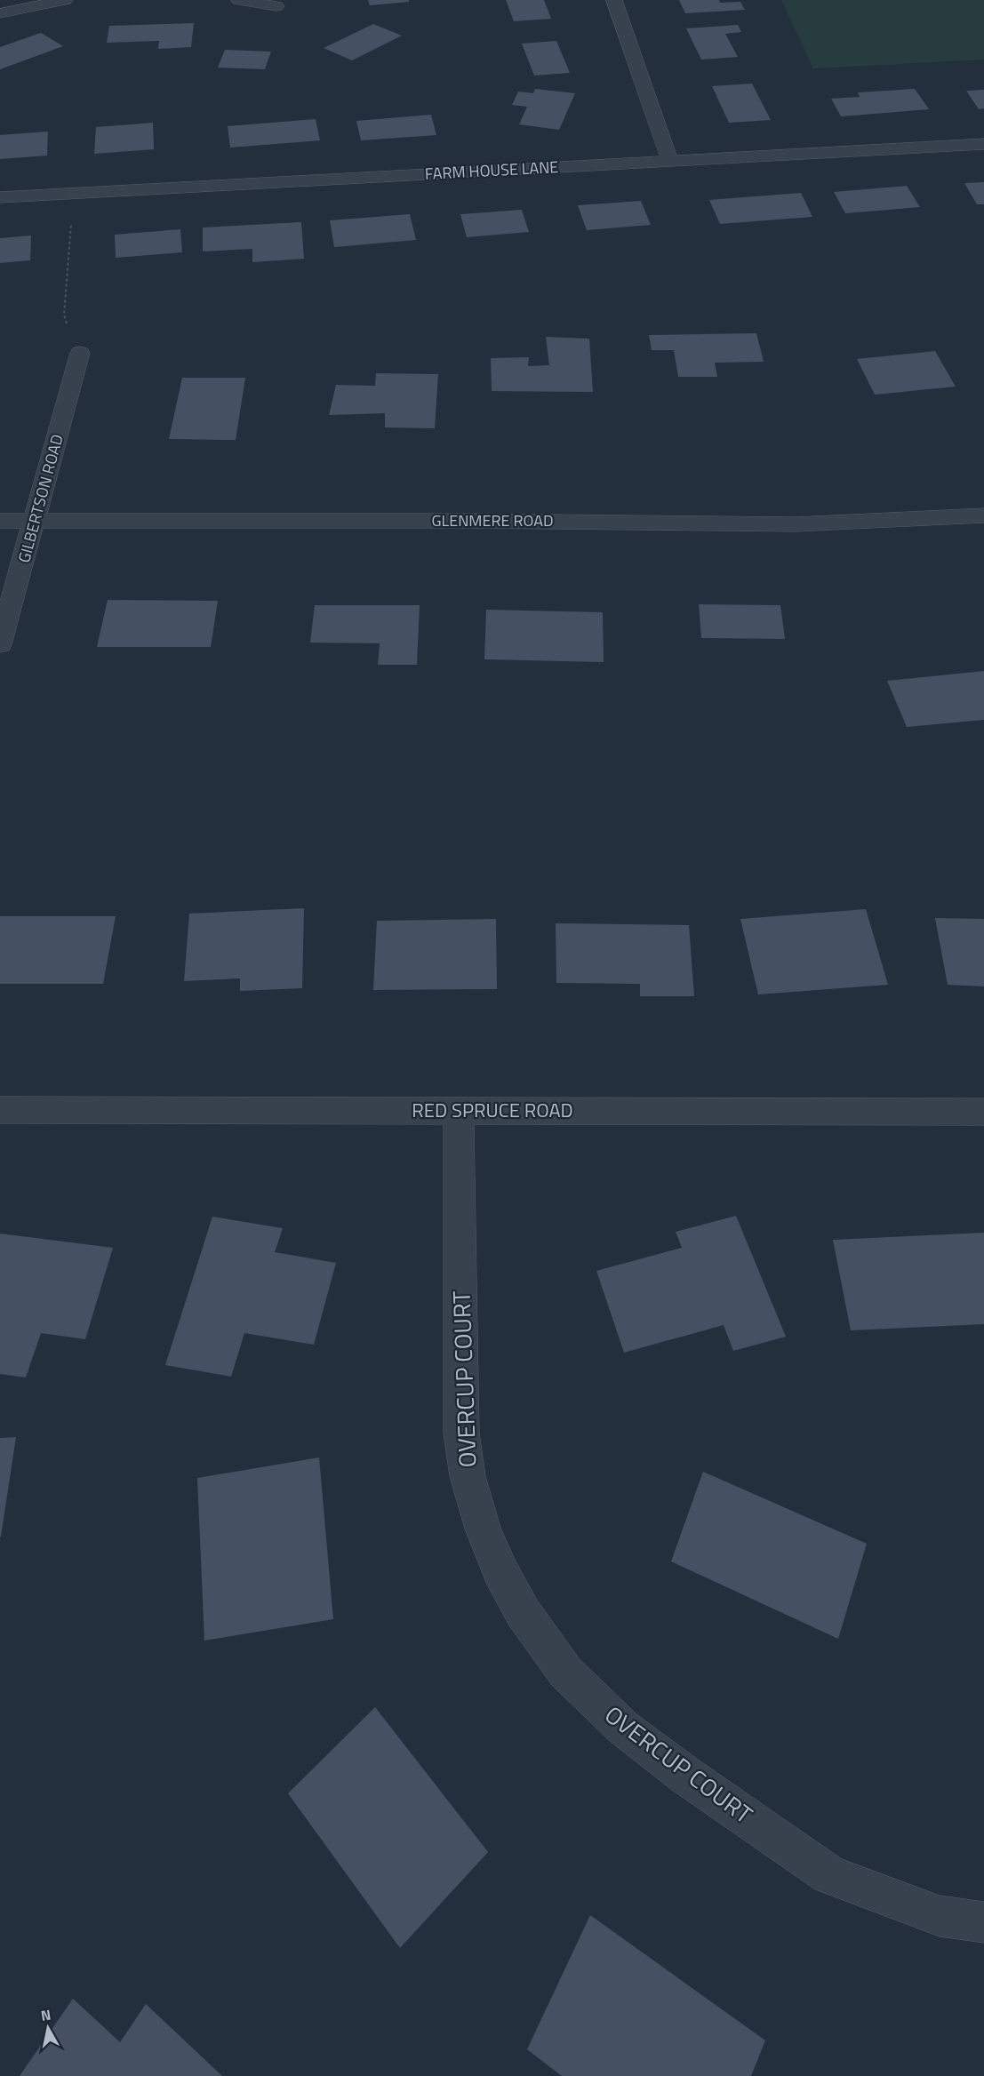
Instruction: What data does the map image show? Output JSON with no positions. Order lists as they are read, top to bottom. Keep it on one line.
{"streets":{"street":["FARM HOUSE LANE","GILBERTSON ROAD","GLENMERE ROAD","RED SPRUCE ROAD","OVERCUP COURT"]},"crossings":[["GILBERTSON ROAD","GLENMERE ROAD"],["RED SPRUCE ROAD","OVERCUP COURT"]],"north":"top"}
